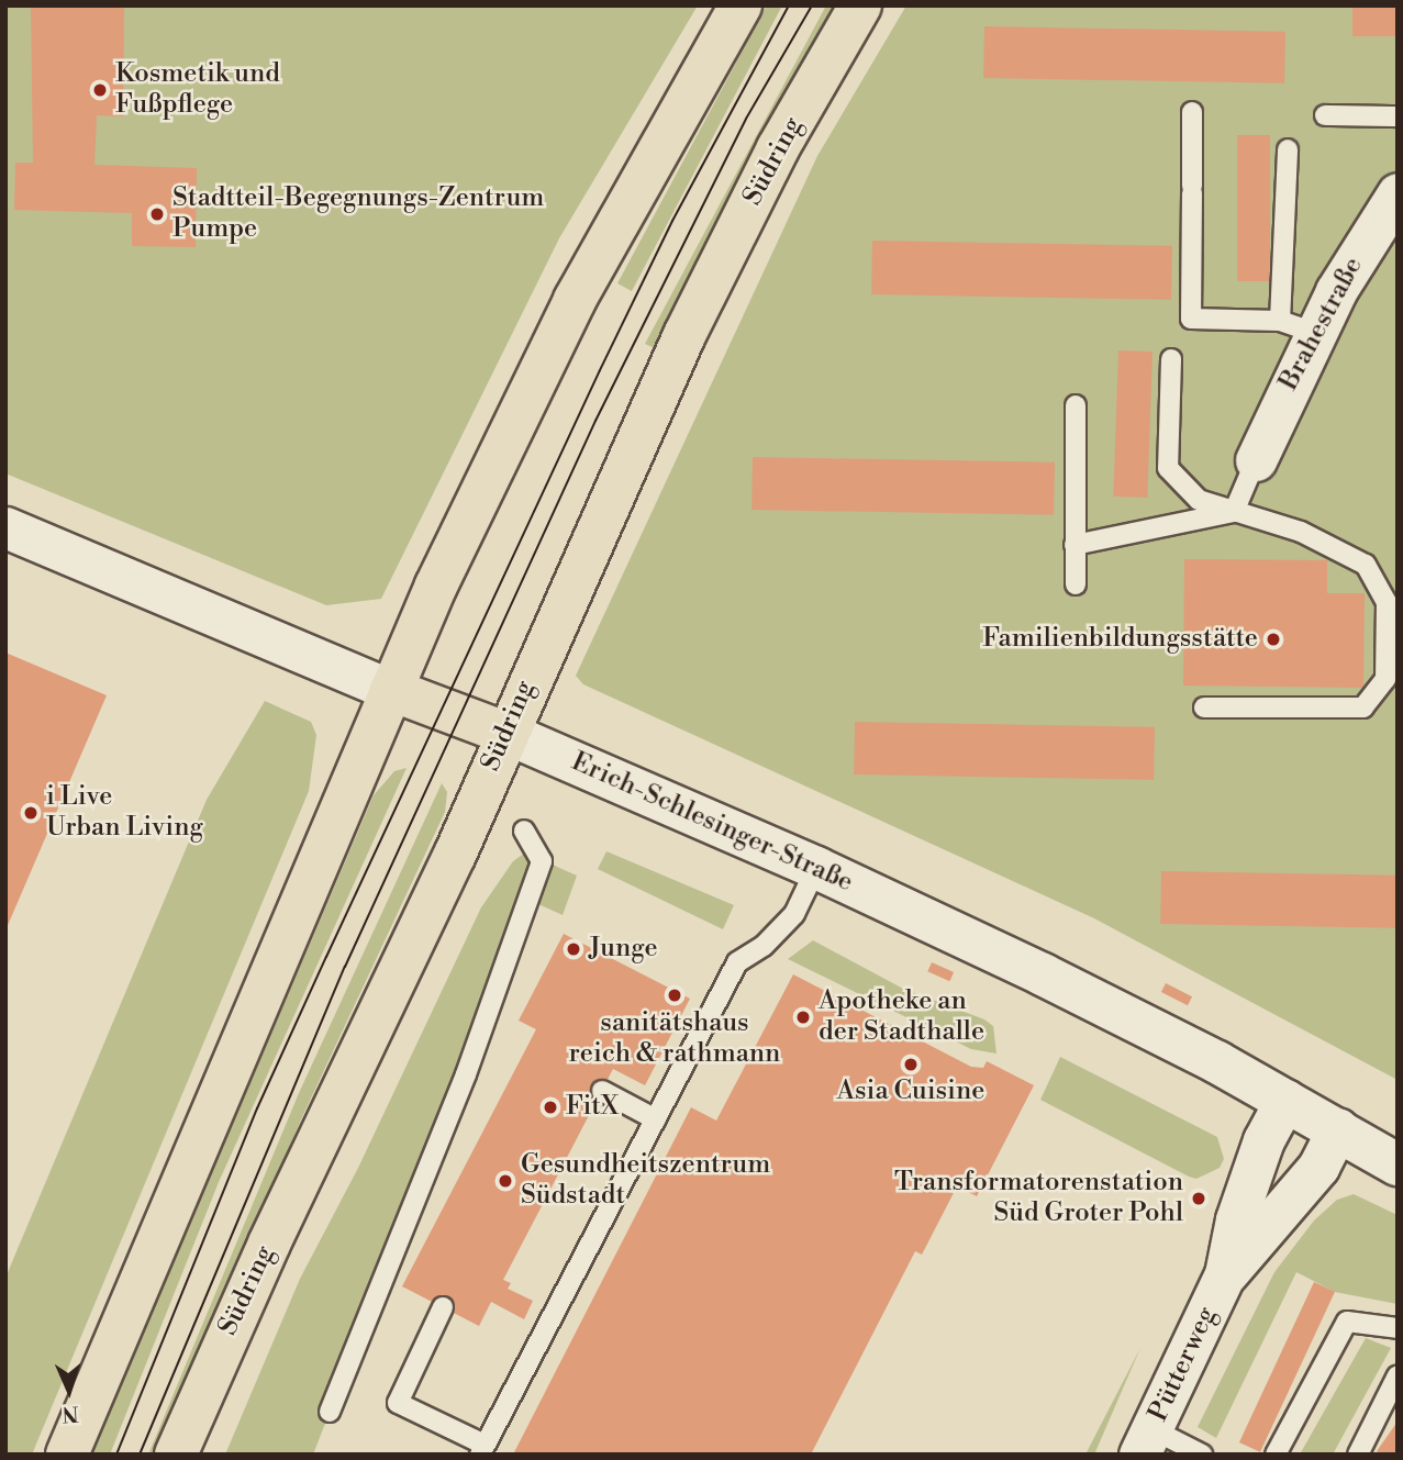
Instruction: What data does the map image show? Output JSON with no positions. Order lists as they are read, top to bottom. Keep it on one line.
{"streets":{"main road":["Südring","Erich-Schlesinger-Straße"],"street":["Brahestraße","Pütterweg"]},"crossings":[["Südring","Erich-Schlesinger-Straße"],["Erich-Schlesinger-Straße","Pütterweg"]],"places":["Kosmetik und Fußpflege","Stadtteil-Begegnungs-Zentrum Pumpe","Familienbildungsstätte","i Live Urban Living","Junge","sanitätshaus reich & rathmann","Apotheke an der Stadthalle","Asia Cuisine","FitX","Gesundheitszentrum Südstadt","Transformatorenstation Süd Groter Pohl"],"north":"bottom"}
